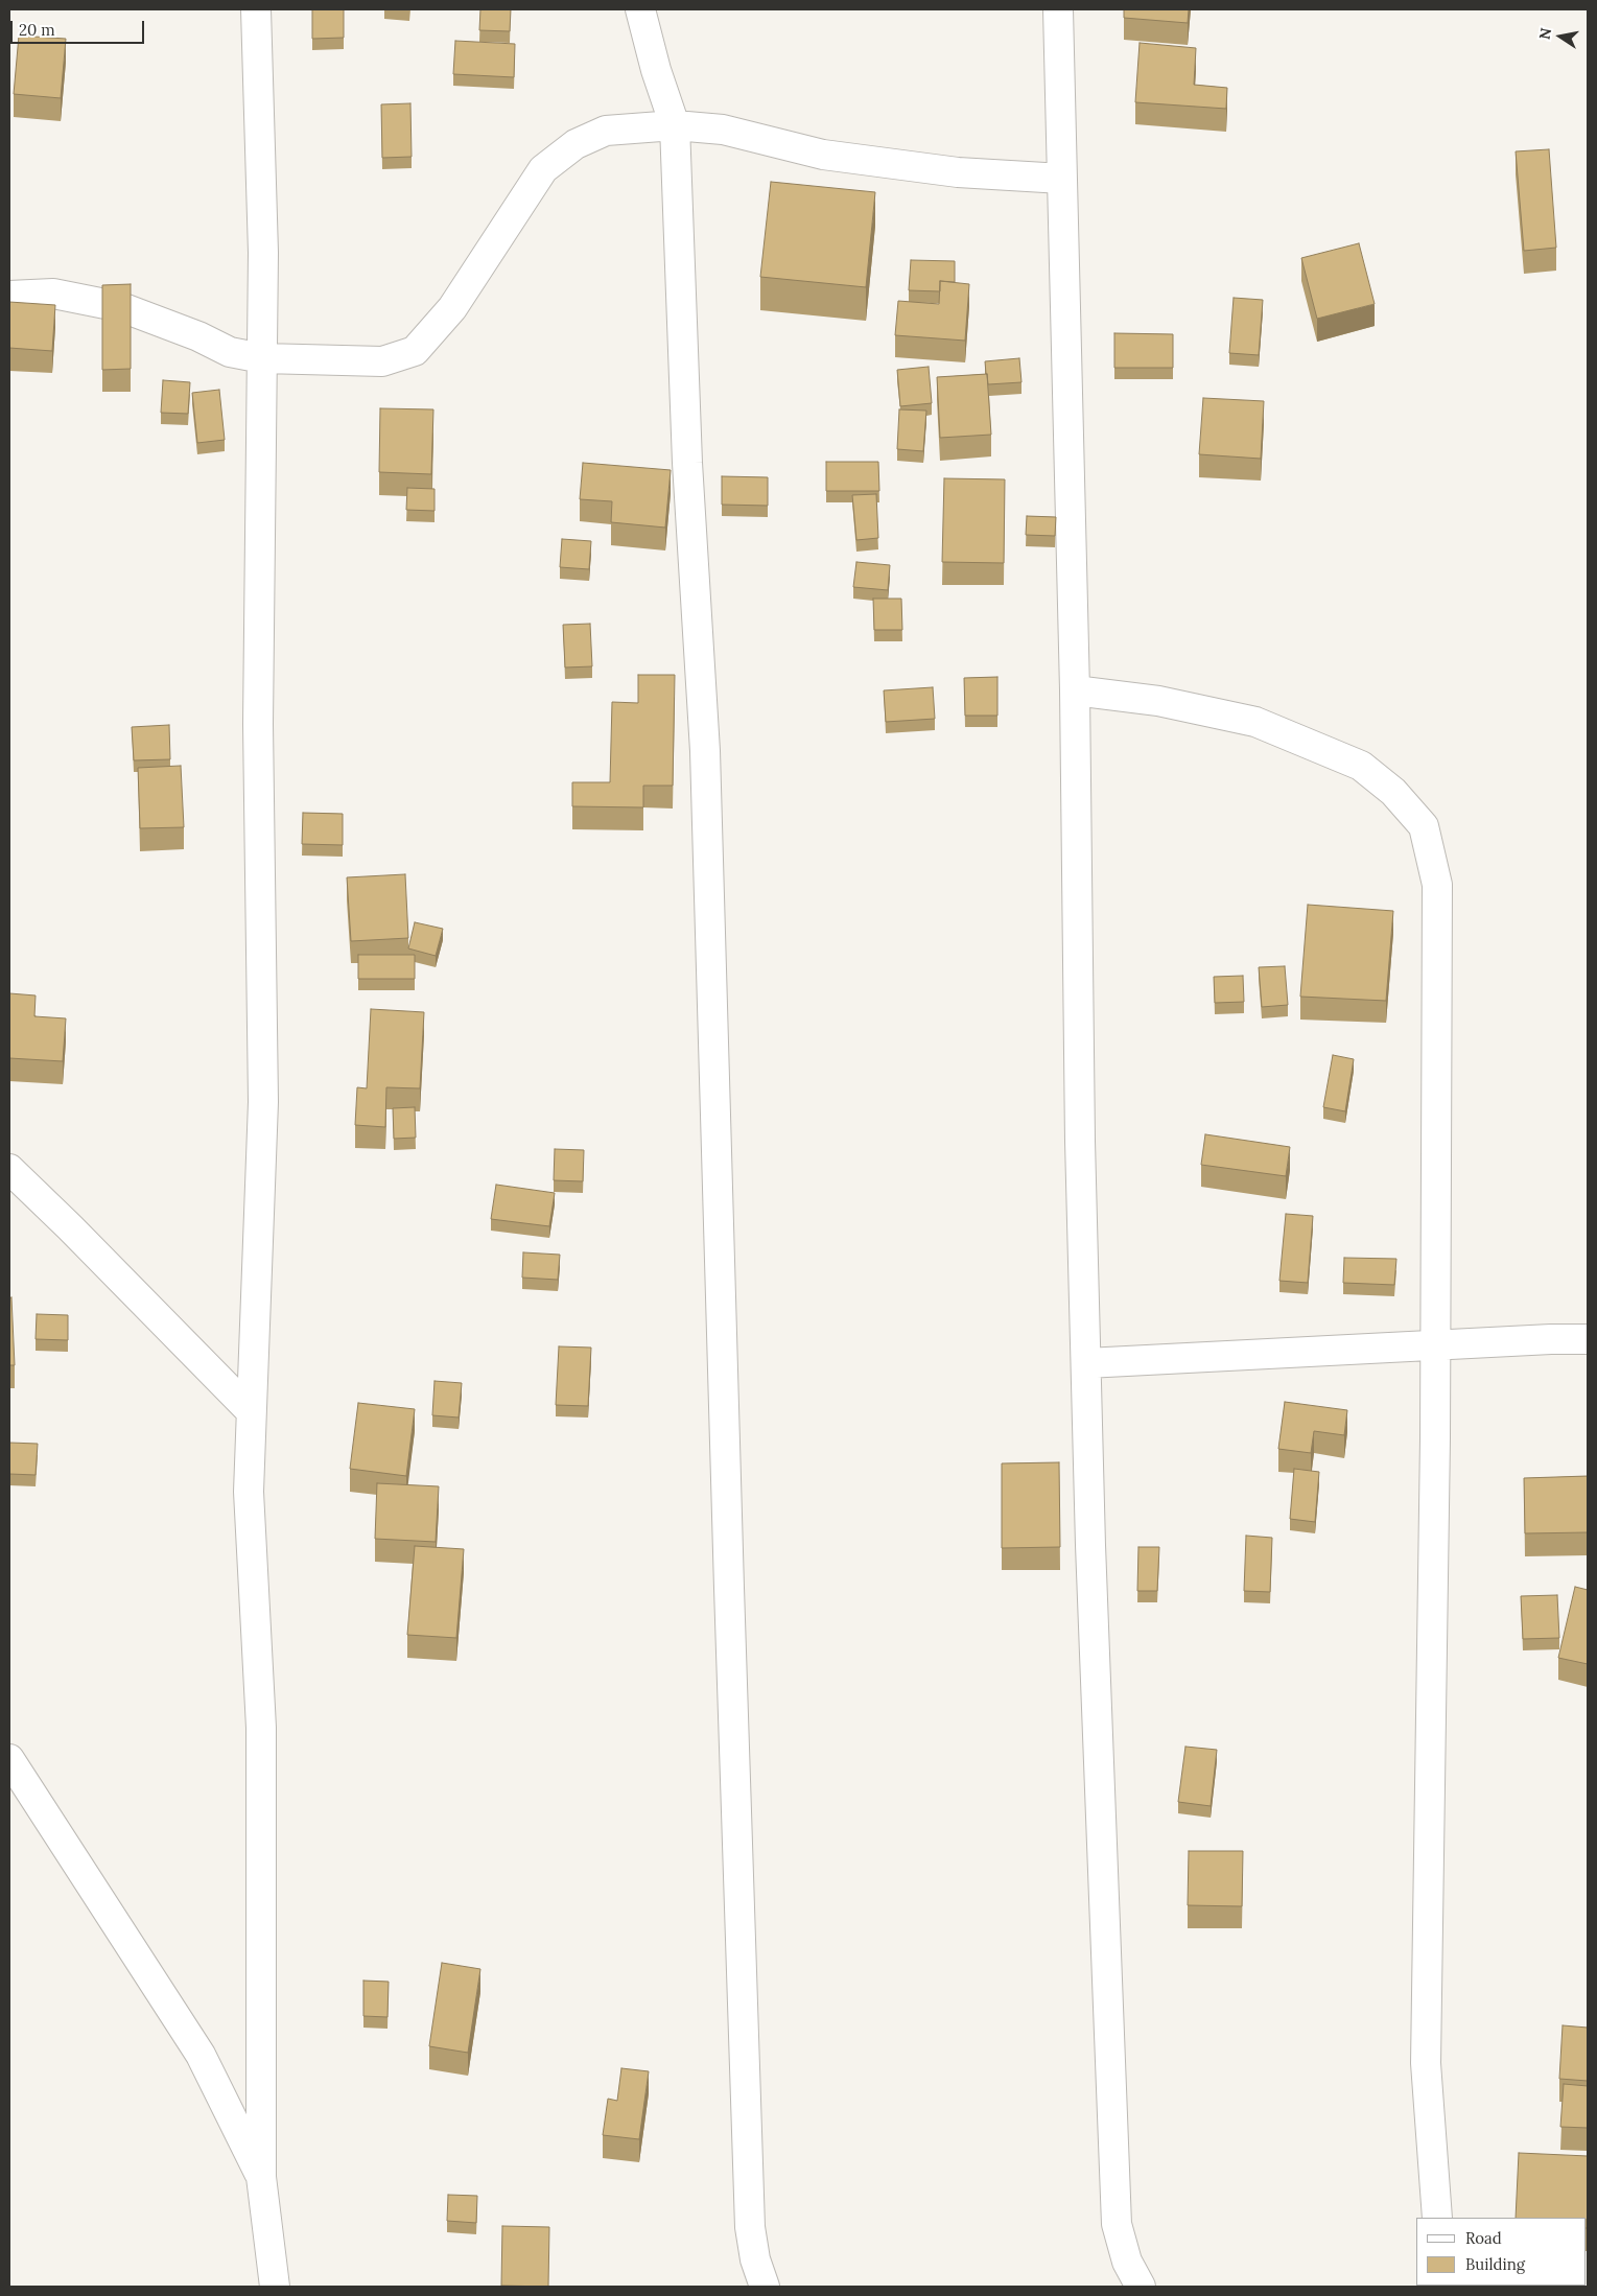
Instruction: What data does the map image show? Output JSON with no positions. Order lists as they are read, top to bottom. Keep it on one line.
{"legend":["Road","Building"],"scale_bar":"20 m","north":"left"}
